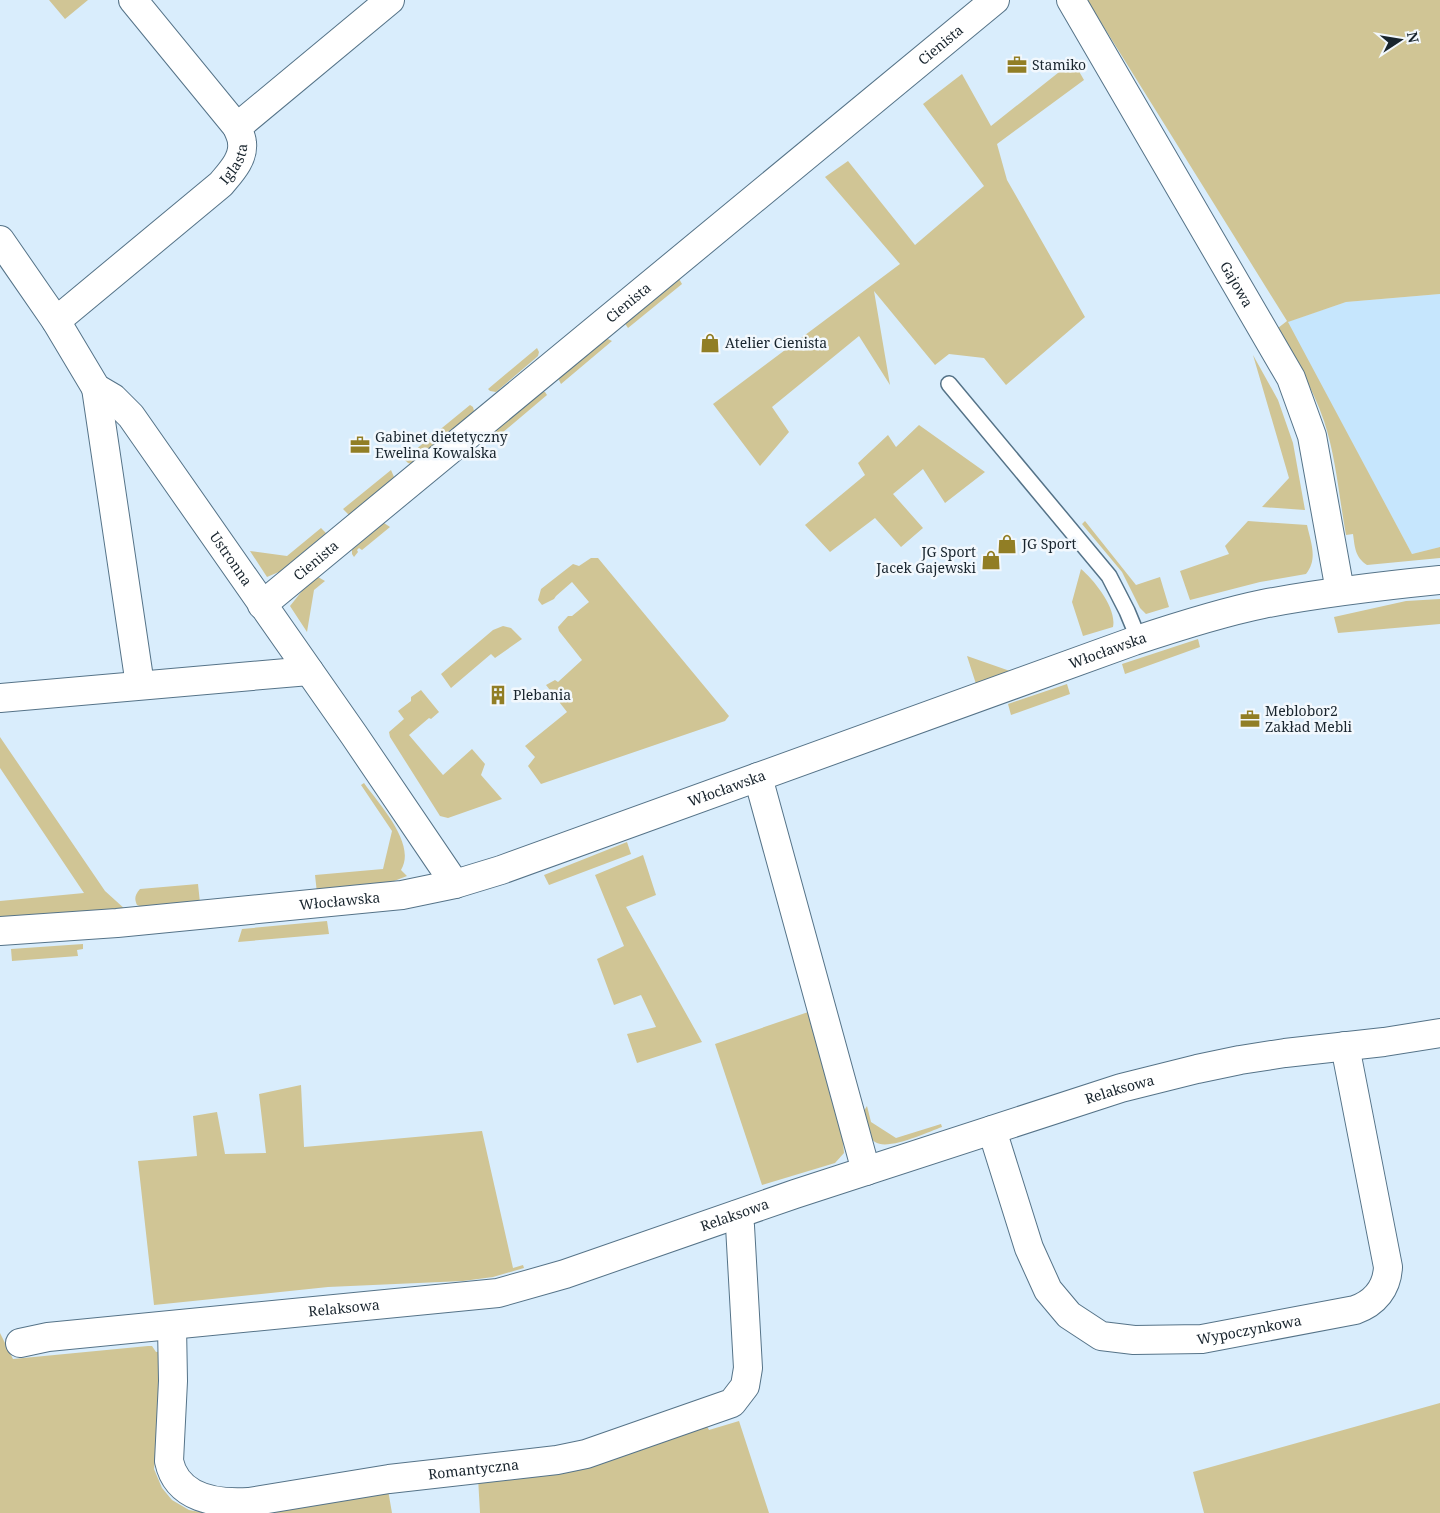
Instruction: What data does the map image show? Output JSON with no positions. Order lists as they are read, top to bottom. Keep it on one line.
{"streets":{"street":["Cienista","Iglasta","Gajowa","Ustronna","Włocławska","Relaksowa","Wypoczynkowa","Romantyczna"]},"crossings":[["Cienista","Ustronna"],["Iglasta","Ustronna"],["Gajowa","Włocławska"],["Ustronna","Włocławska"],["Relaksowa","Wypoczynkowa"],["Relaksowa","Romantyczna"]],"places":{"office":["Stamiko","Gabinet dietetyczny Ewelina Kowalska","Meblobor2 Zakład Mebli"],"shop":["Atelier Cienista","JG Sport","JG Sport Jacek Gajewski"],"building":["Plebania"]},"north":"right"}
